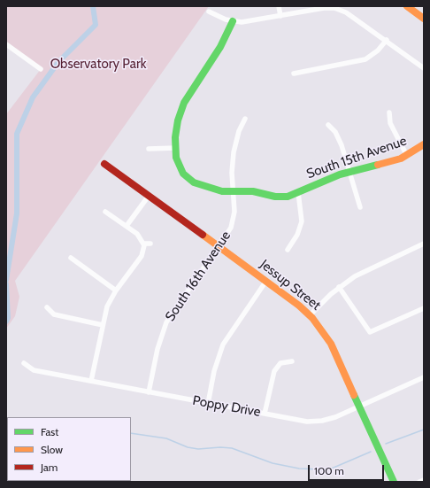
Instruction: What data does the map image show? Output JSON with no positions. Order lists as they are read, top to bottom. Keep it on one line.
{"streets":{"street":["South 15th Avenue","South 16th Avenue","Jessup Street","Poppy Drive"]},"crossings":[["South 15th Avenue","South 16th Avenue"],["South 16th Avenue","Jessup Street"],["South 16th Avenue","Poppy Drive"],["Jessup Street","Poppy Drive"]],"parks":["Observatory Park"],"legend":["Fast","Slow","Jam"],"scale_bar":"100 m"}
